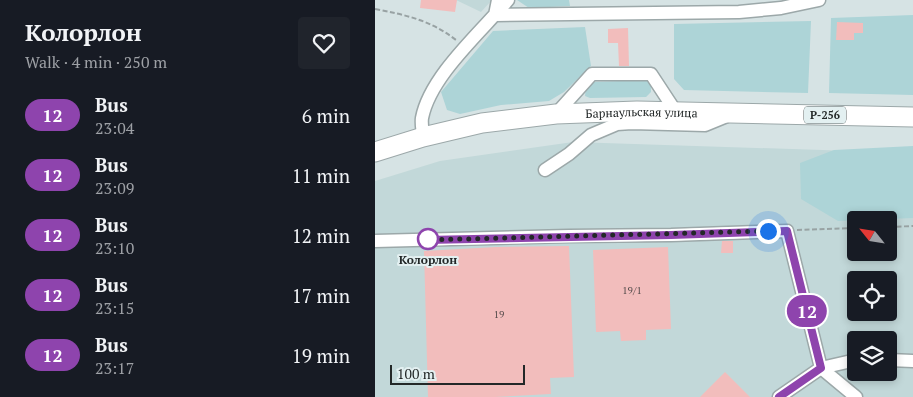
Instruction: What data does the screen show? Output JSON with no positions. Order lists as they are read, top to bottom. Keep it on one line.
{"streets":{"highway":["Барнаульская улица","Р-256"]},"places":["Колорлон"],"lines":["bus line 12"],"house_numbers":["19/1","19"],"scale_bar":"100 m","north":"top left","page":{"heading":["Колорлон","Walk · 4 min · 250 m"],"on_map":"12","list":[{"mark":"12","name":"Bus","note":"23:04","value":"6 min"},{"mark":"12","name":"Bus","note":"23:09","value":"11 min"},{"mark":"12","name":"Bus","note":"23:10","value":"12 min"},{"mark":"12","name":"Bus","note":"23:15","value":"17 min"},{"mark":"12","name":"Bus","note":"23:17","value":"19 min"}],"scale":"100 m"}}
